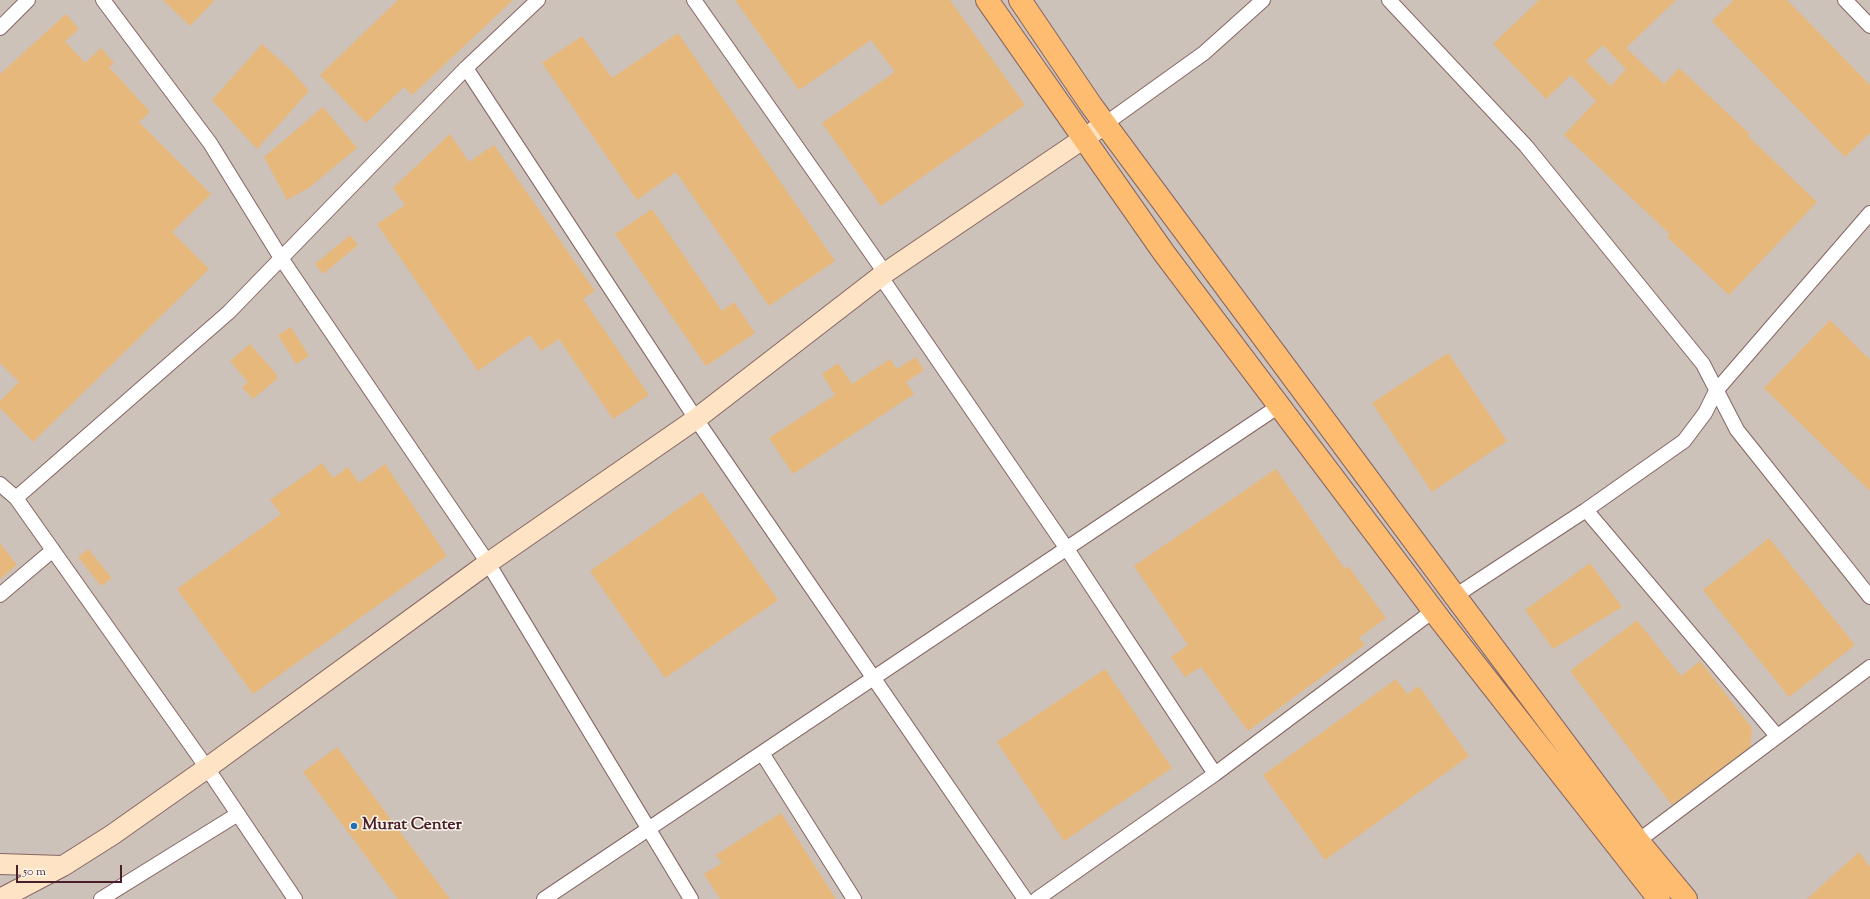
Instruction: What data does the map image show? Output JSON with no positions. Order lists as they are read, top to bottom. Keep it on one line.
{"places":["Murat Center"],"scale_bar":"50 m"}
